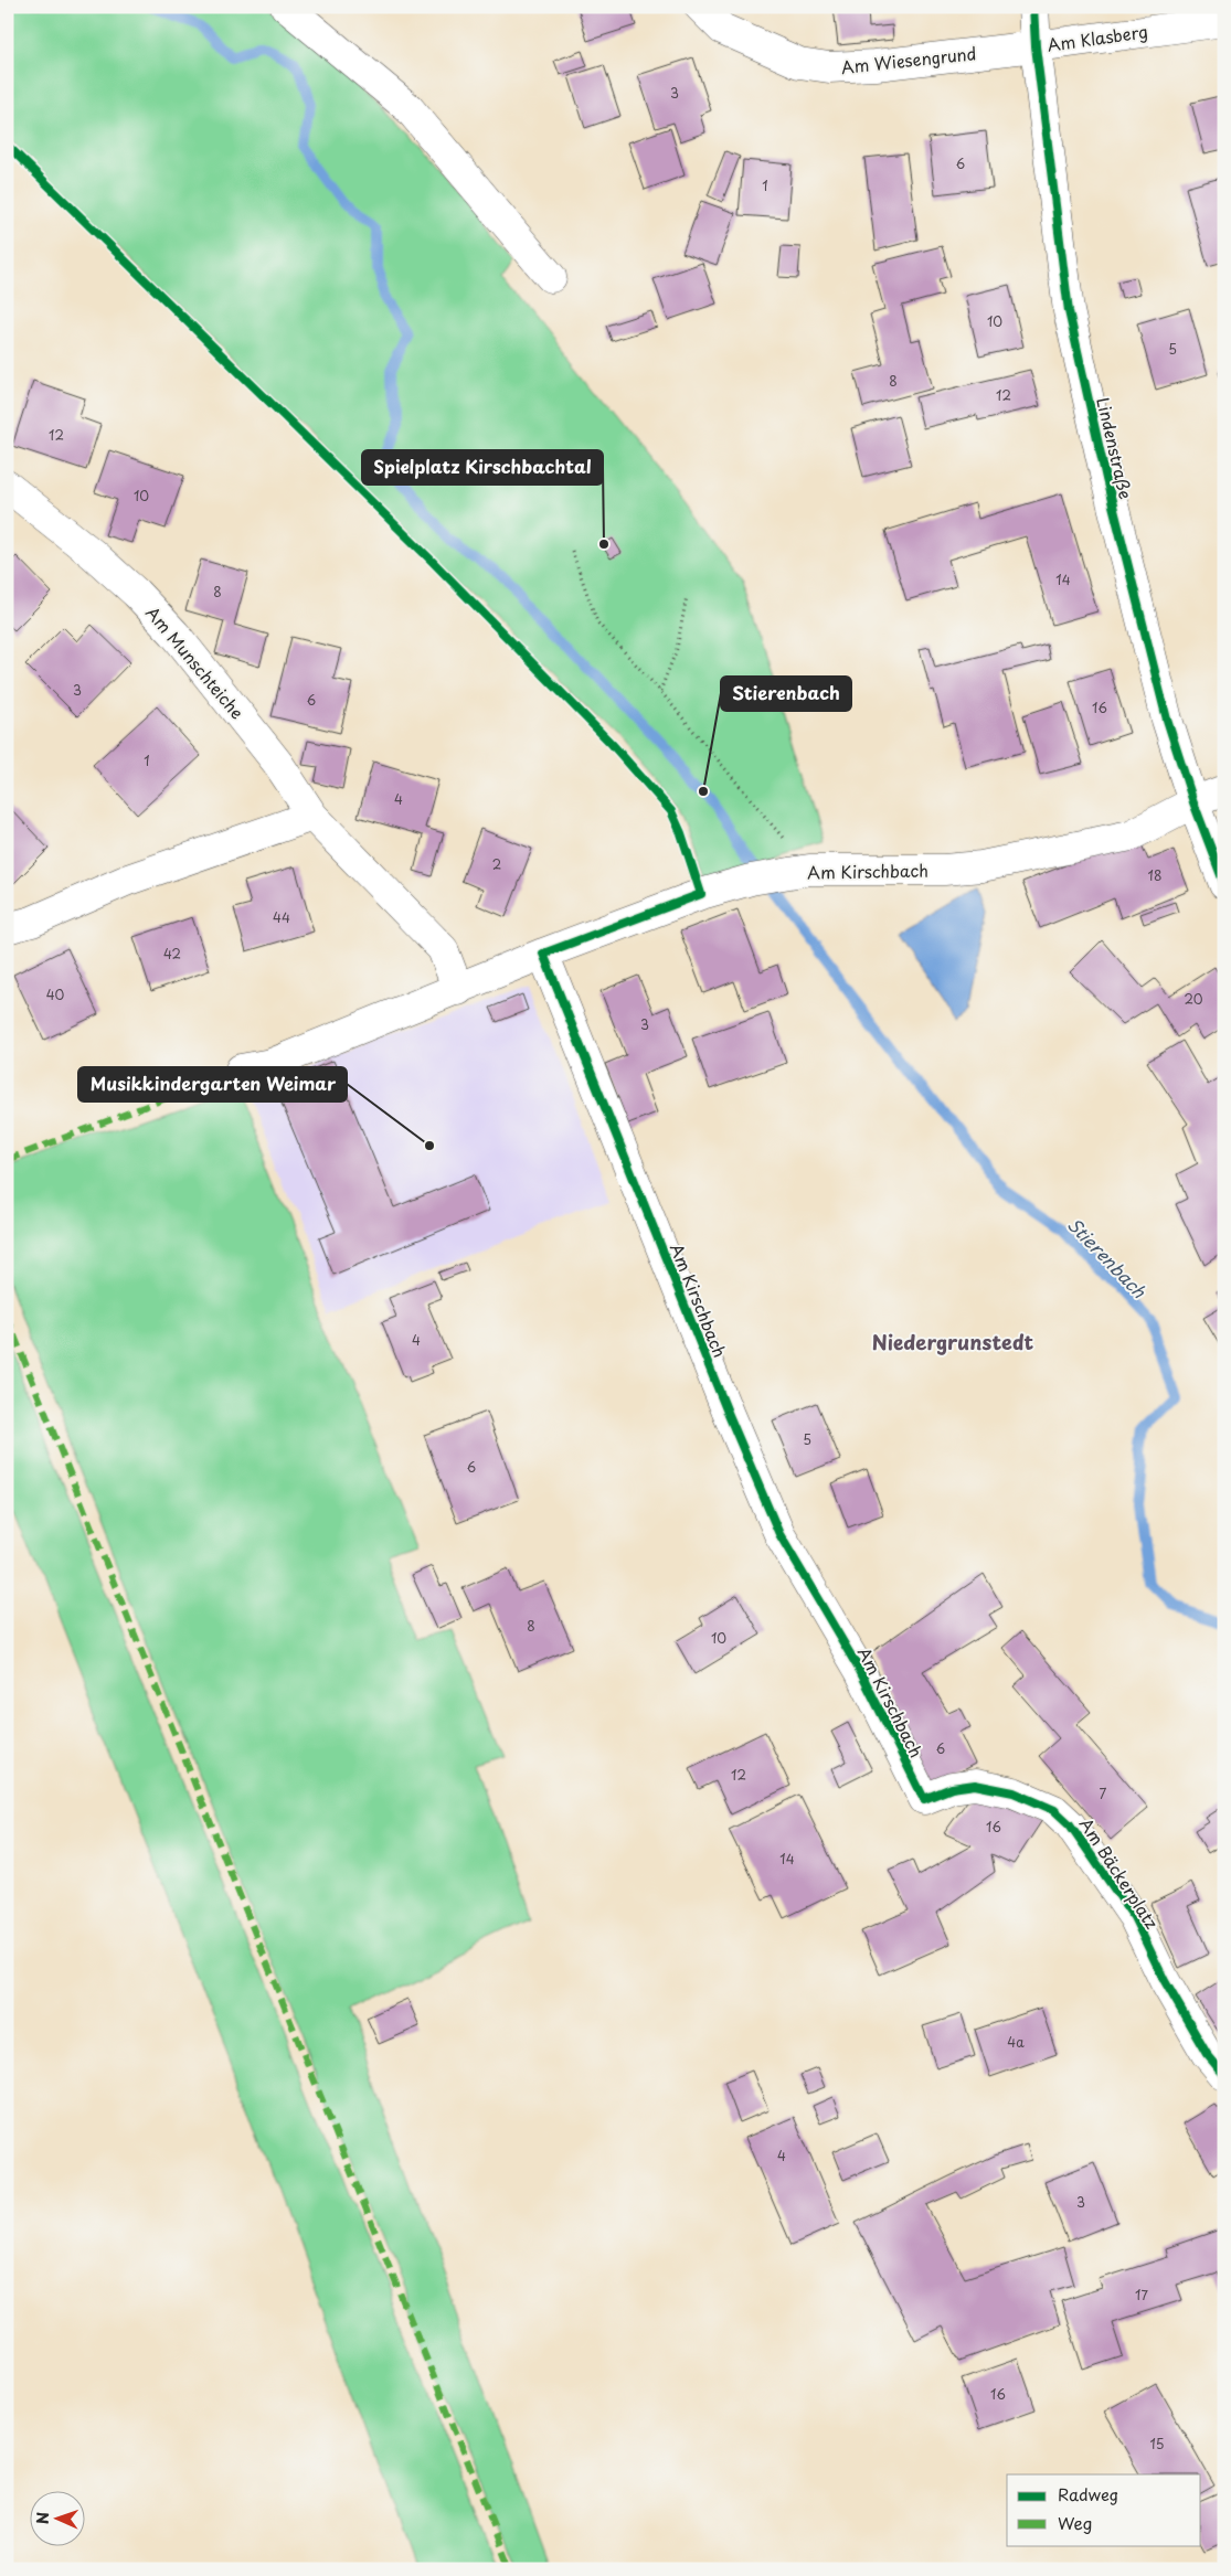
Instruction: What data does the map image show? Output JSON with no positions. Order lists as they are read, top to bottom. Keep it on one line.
{"streets":{"street":["Am Klasberg","Am Wiesengrund","Lindenstraße","Am Munschteiche","Am Kirschbach","Am Bäckerplatz"]},"crossings":[["Am Klasberg","Am Wiesengrund"],["Am Klasberg","Lindenstraße"],["Am Wiesengrund","Lindenstraße"],["Lindenstraße","Am Kirschbach"],["Am Munschteiche","Am Kirschbach"],["Am Kirschbach","Am Bäckerplatz"]],"districts":["Niedergrunstedt"],"water":["Stierenbach"],"places":["Spielplatz Kirschbachtal","Stierenbach","Musikkindergarten Weimar"],"house_numbers":["3","6","1","10","5","8","12","12","10","14","8","3","6","16","1","4","2","18","44","42","40","20","3","4","5","6","8","10","6","12","7","16","14","4a","4","3","17","16","15"],"legend":["Radweg","Weg"],"north":"left"}
